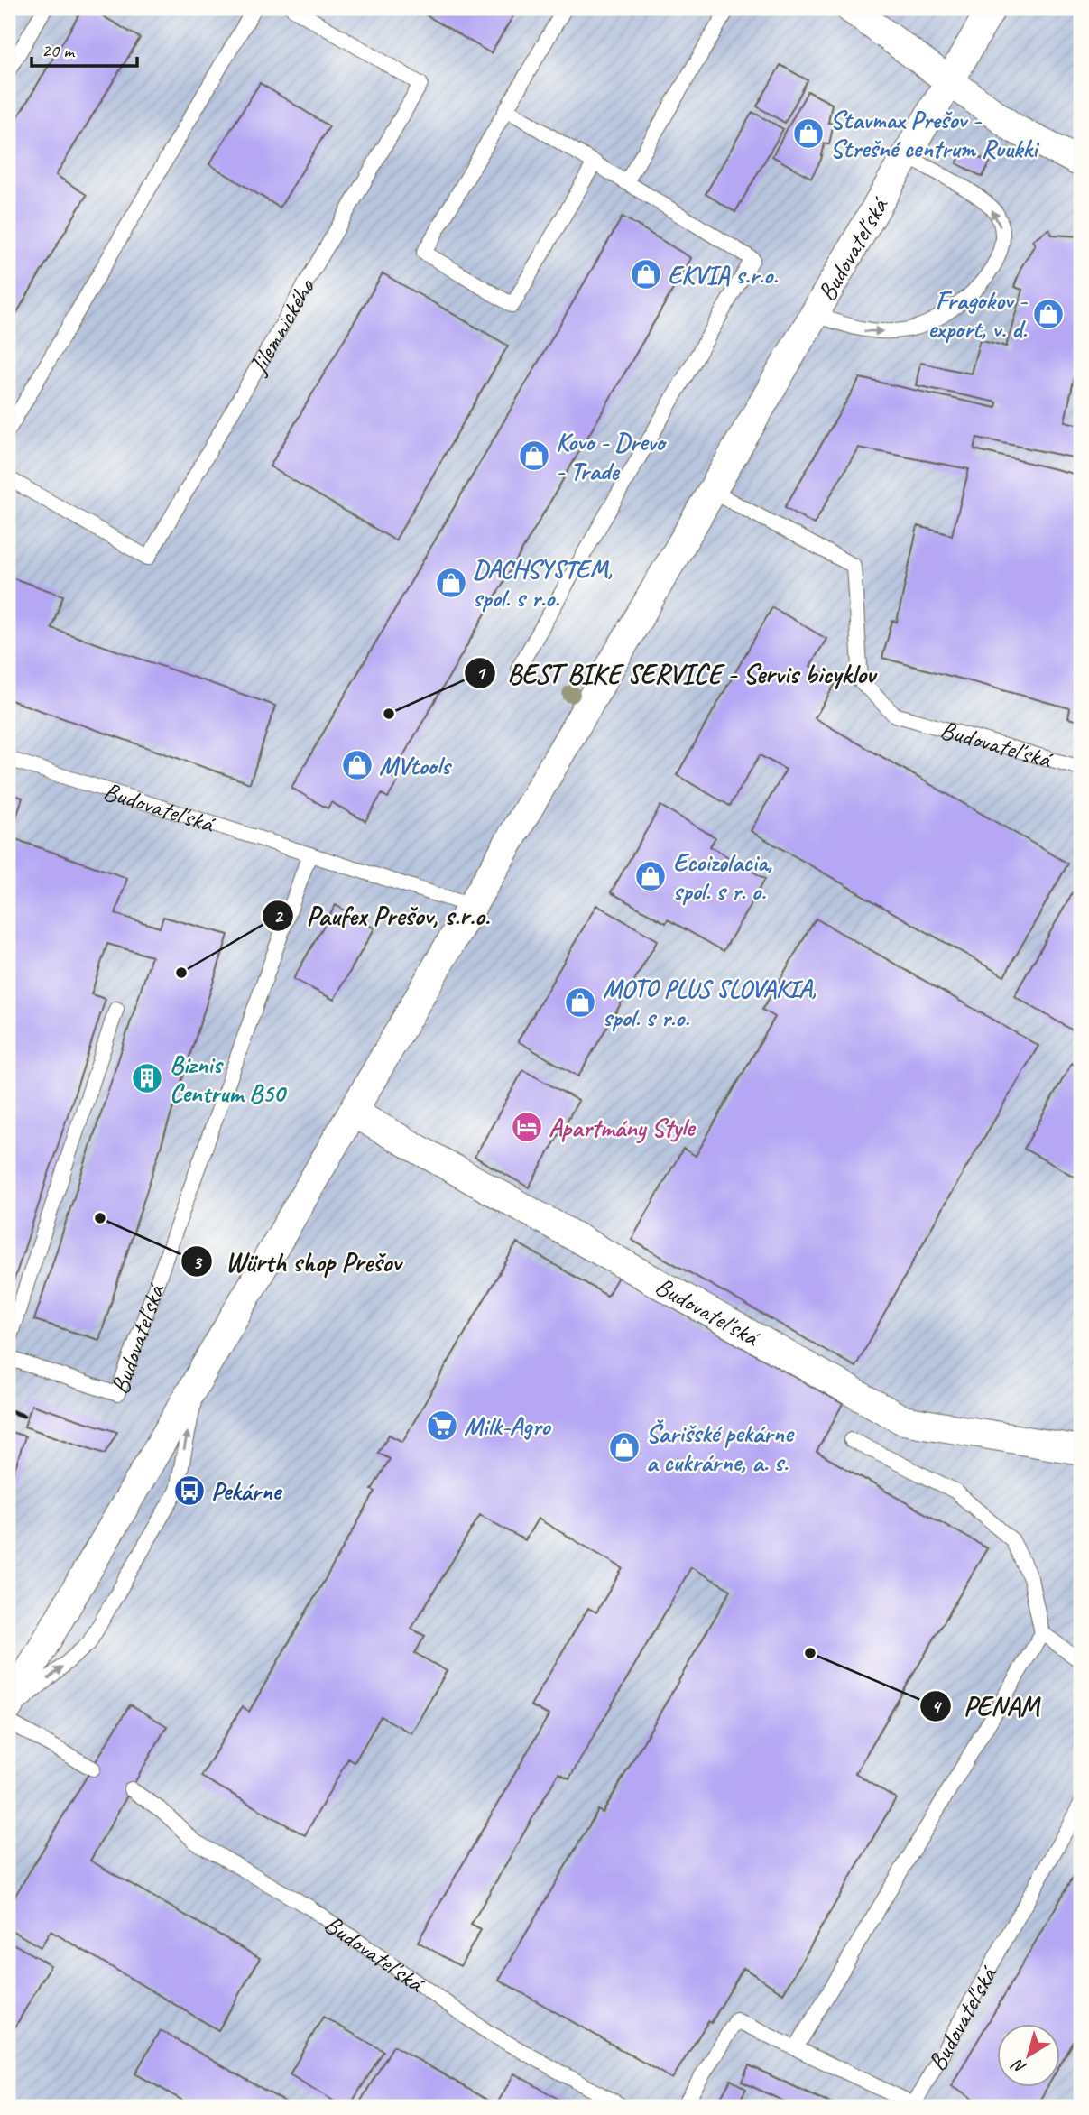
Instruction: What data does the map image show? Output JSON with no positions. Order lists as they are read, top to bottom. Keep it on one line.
{"streets":{"street":["Budovateľská"],"lane":["Jilemnického"]},"places":{"shop":["Stavmax Prešov - Strešné centrum Ruukki","EKVIA s.r.o.","Fragokov - export, v. d.","Kovo - Drevo - Trade","DACHSYSTEM, spol. s r.o.","MVtools","Ecoizolacia, spol. s r. o.","MOTO PLUS SLOVAKIA, spol. s r.o.","Šarišské pekárne a cukrárne, a. s."],"other":["BEST BIKE SERVICE - Servis bicyklov","Paufex Prešov, s.r.o.","Würth shop Prešov","PENAM"],"building":["Biznis Centrum B50"],"hotel":["Apartmány Style"],"supermarket":["Milk-Agro"],"bus stop":["Pekárne"]},"scale_bar":"20 m","north":"bottom left"}
